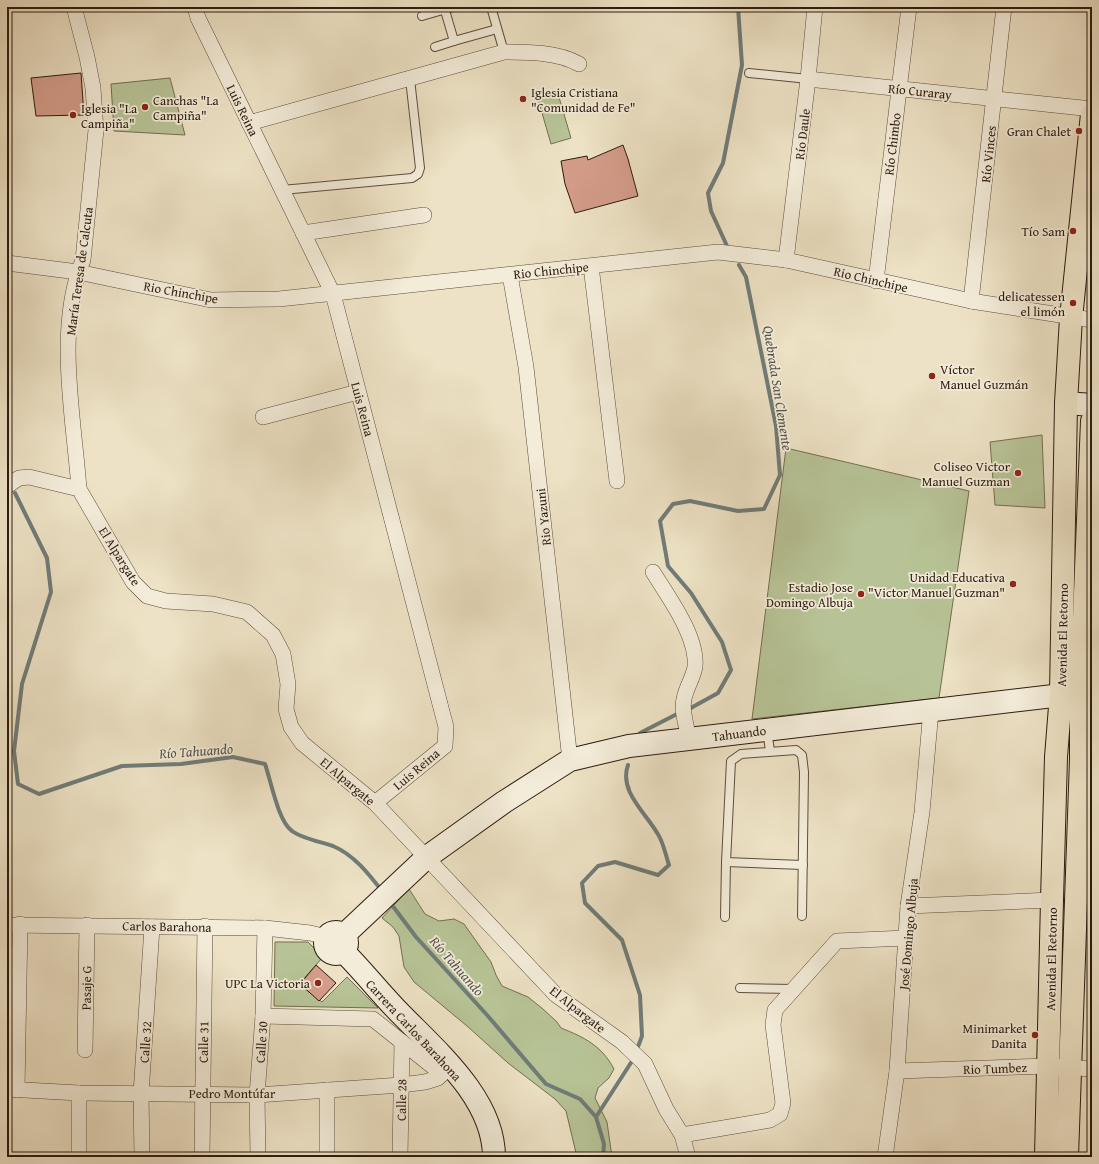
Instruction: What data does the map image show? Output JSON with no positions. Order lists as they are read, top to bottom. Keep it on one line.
{"streets":{"main road":["Avenida El Retorno"],"street":["Río Curaray","Luis Reina","Río Daule","Río Chimbo","Río Vinces","Rio Chinchipe","María Teresa de Calcuta","Rio Yazuni","El Alpargate","Tahuando","Carlos Barahona","José Domingo Albuja","Pasaje G","Carrera Carlos Barahona","Calle 32","Calle 31","Calle 30","Rio Tumbez","Pedro Montúfar","Calle 28"]},"crossings":[["Río Curaray","Río Daule"],["Río Curaray","Río Chimbo"],["Río Curaray","Río Vinces"],["Luis Reina","Rio Chinchipe"],["Luis Reina","El Alpargate"],["Río Daule","Rio Chinchipe"],["Río Chimbo","Rio Chinchipe"],["Río Vinces","Rio Chinchipe"],["Rio Chinchipe","María Teresa de Calcuta"],["Rio Chinchipe","Rio Yazuni"],["Rio Chinchipe","Avenida El Retorno"],["María Teresa de Calcuta","El Alpargate"],["Rio Yazuni","Tahuando"],["El Alpargate","Tahuando"],["Avenida El Retorno","Tahuando"],["Avenida El Retorno","Rio Tumbez"],["Tahuando","Carlos Barahona"],["Tahuando","José Domingo Albuja"],["Tahuando","Carrera Carlos Barahona"],["Carlos Barahona","Pasaje G"],["Carlos Barahona","Carrera Carlos Barahona"],["Carlos Barahona","Calle 32"],["Carlos Barahona","Calle 31"],["Carlos Barahona","Calle 30"],["José Domingo Albuja","Rio Tumbez"],["Carrera Carlos Barahona","Pedro Montúfar"],["Calle 32","Pedro Montúfar"],["Calle 31","Pedro Montúfar"],["Calle 30","Pedro Montúfar"],["Pedro Montúfar","Calle 28"]],"water":["Quebrada San Clemente","Río Tahuando"],"places":["Iglesia Cristiana \"Comunidad de Fe\"","Canchas \"La Campiña\"","Iglesia \"La Campiña\"","Gran Chalet","Tío Sam","delicatessen el limón","Víctor Manuel Guzmán","Coliseo Victor Manuel Guzman","Unidad Educativa \"Victor Manuel Guzman\"","Estadio Jose Domingo Albuja","UPC La Victoria","Minimarket Danita"]}
